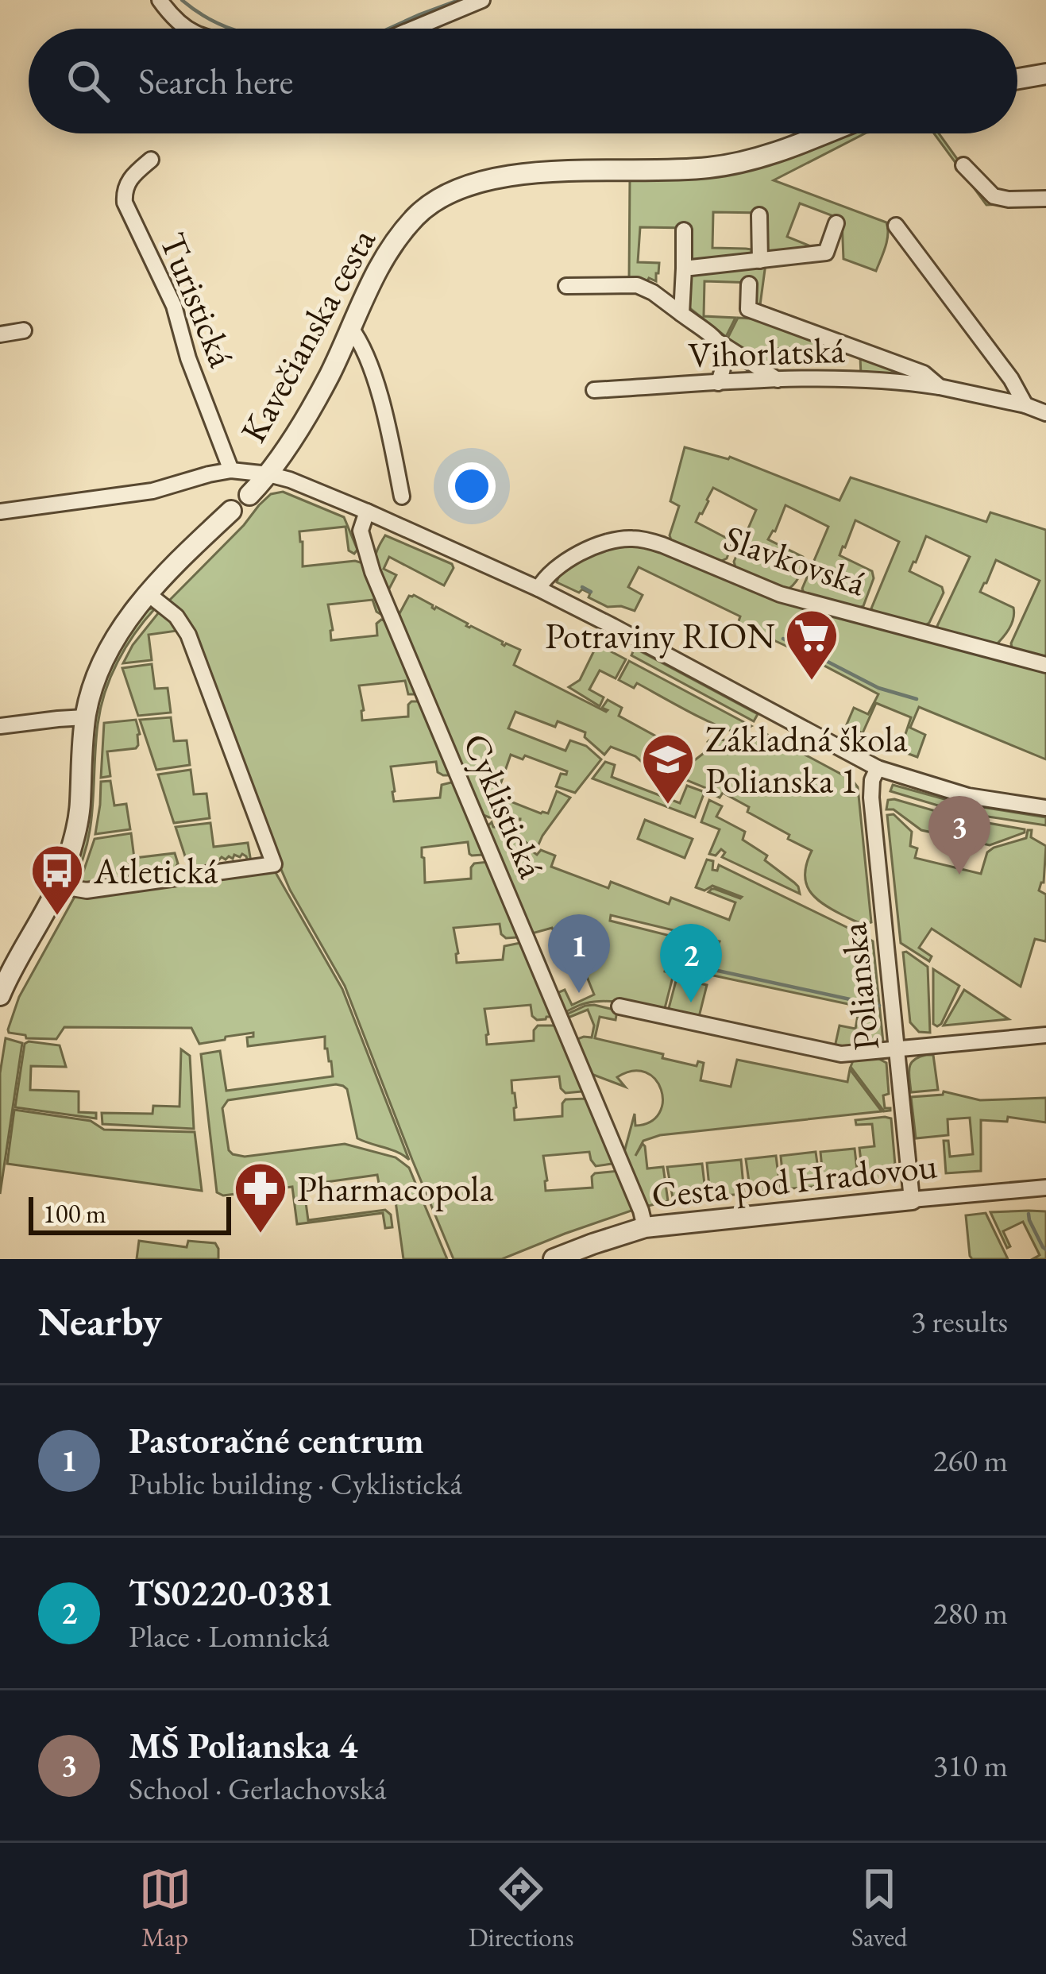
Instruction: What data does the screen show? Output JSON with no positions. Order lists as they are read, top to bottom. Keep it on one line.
{"streets":{"street":["Turistická","Kavečianska cesta","Vihorlatská","Slavkovská","Cyklistická","Polianska","Cesta pod Hradovou"]},"crossings":[["Cyklistická","Cesta pod Hradovou"],["Polianska","Cesta pod Hradovou"]],"places":{"supermarket":["Potraviny RION"],"school or university":["Základná škola Polianska 1"],"bus stop":["Atletická"],"pharmacy":["Pharmacopola"]},"scale_bar":"100 m","page":{"search":"Search here","pins":["3","1","2"],"scale":"100 m","heading":["Nearby","3 results"],"list":[{"mark":"1","name":"Pastoračné centrum","note":"Public building · Cyklistická","value":"260 m"},{"mark":"2","name":"TS0220-0381","note":"Place · Lomnická","value":"280 m"},{"mark":"3","name":"MŠ Polianska 4","note":"School · Gerlachovská","value":"310 m"}],"nav":["Map","Directions","Saved"]}}
